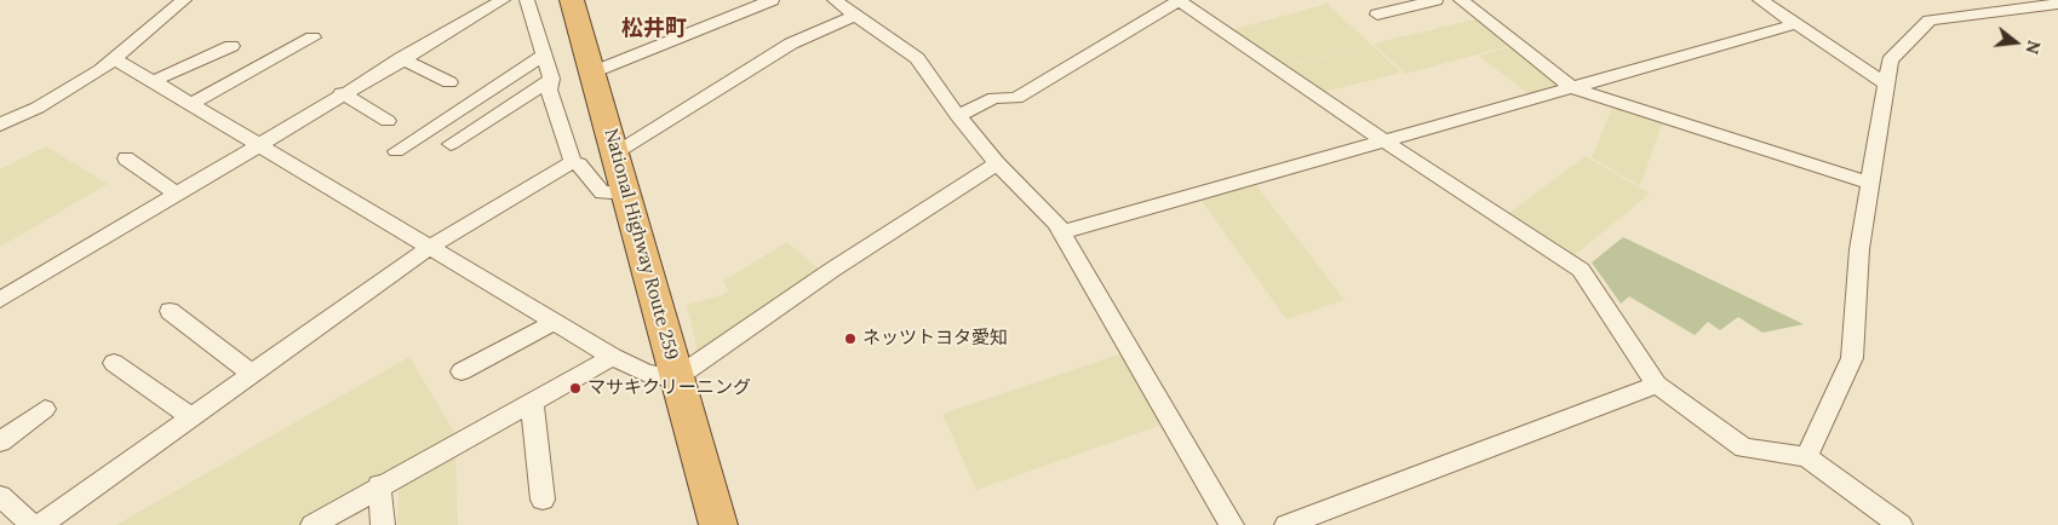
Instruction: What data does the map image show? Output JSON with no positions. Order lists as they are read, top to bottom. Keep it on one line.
{"streets":{"highway":["National Highway Route 259"]},"districts":["松井町"],"places":["ネッツトヨタ愛知","マサキクリーニング"],"north":"right"}
